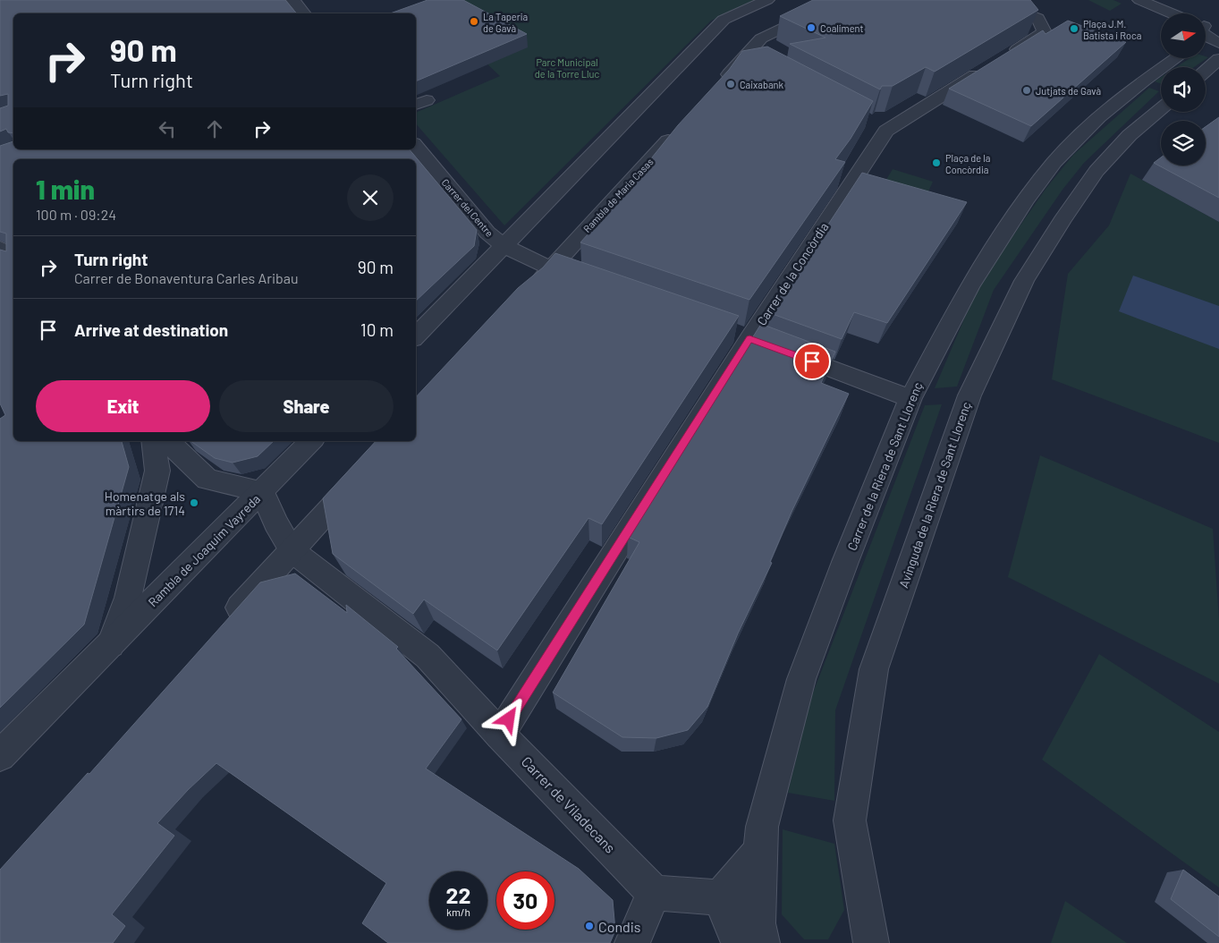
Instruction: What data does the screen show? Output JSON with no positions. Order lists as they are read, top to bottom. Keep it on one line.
{"streets":{"street":["Rambla de Maria Casas","Carrer del Centre","Carrer de la Concòrdia","Carrer de la Riera de Sant Llorenç","Avinguda de la Riera de Sant Llorenç","Rambla de Joaquim Vayreda","Carrer de Viladecans"]},"crossings":[["Rambla de Maria Casas","Carrer del Centre"],["Carrer de la Concòrdia","Carrer de Viladecans"],["Rambla de Joaquim Vayreda","Carrer de Viladecans"]],"parks":["Parc Municipal de la Torre Lluc"],"places":["La Taperia de Gavà","Coaliment","Plaça J.M. Batista i Roca","Caixabank","Jutjats de Gavà","Plaça de la Concòrdia","Homenatge als màrtirs de 1714","Condis"],"north":"right","page":{"turn":["90 m","Turn right"],"heading":["1 min","100 m · 09:24"],"list":[{"name":"Turn right","note":"Carrer de Bonaventura Carles Aribau","value":"90 m"},{"name":"Arrive at destination","value":"10 m"}],"buttons":["Exit","Share"],"speed":"22 km/h","limit":"30"}}
